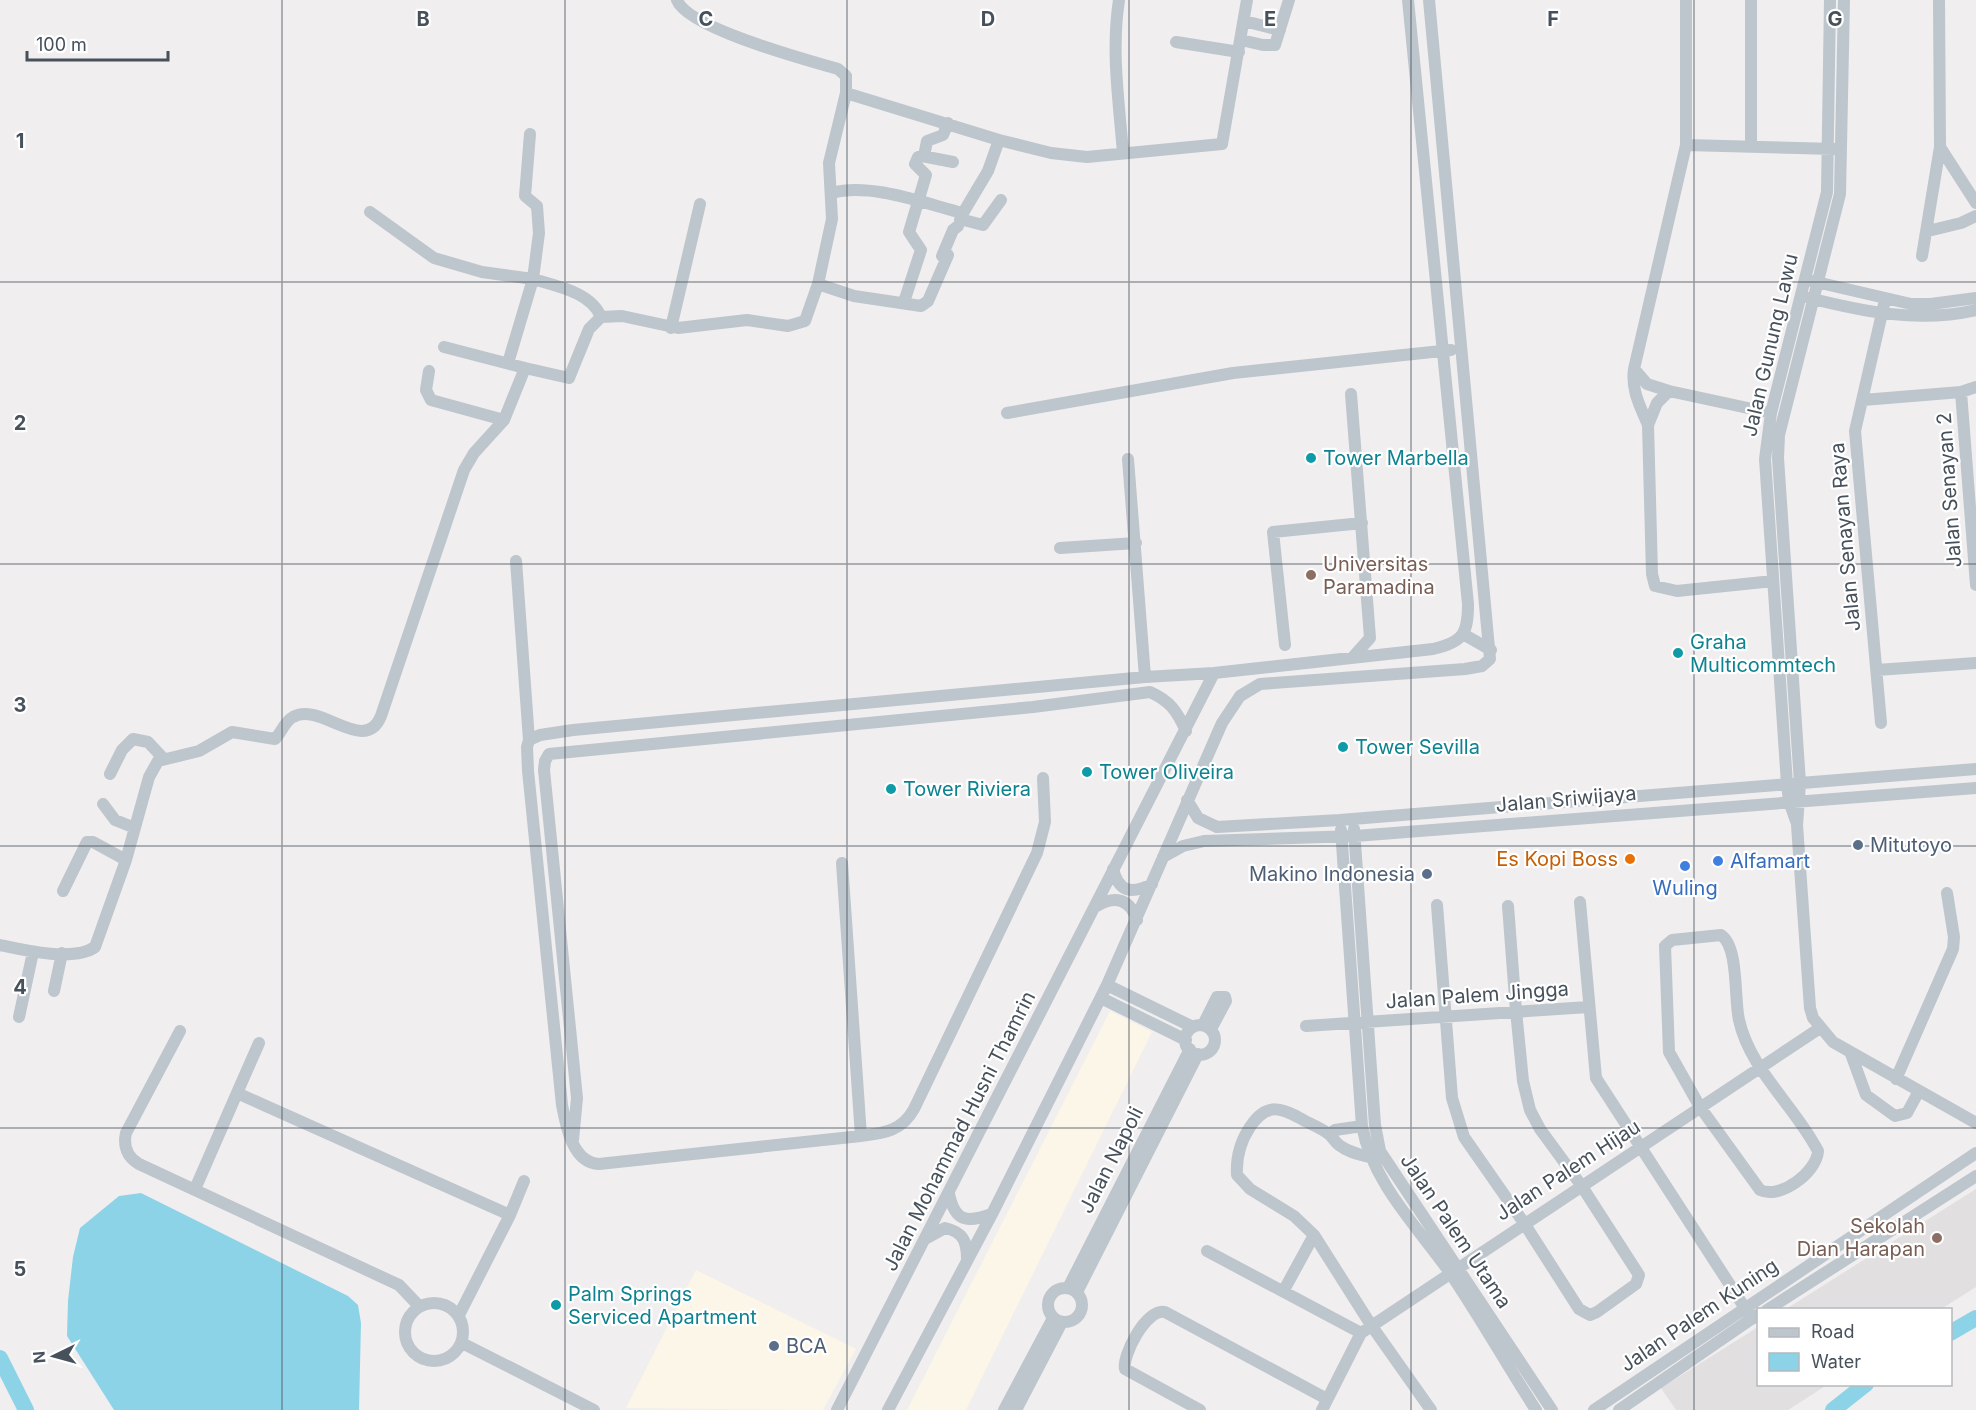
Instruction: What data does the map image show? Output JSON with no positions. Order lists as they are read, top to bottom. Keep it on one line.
{"streets":{"street":["Jalan Gunung Lawu","Jalan Senayan 2","Jalan Senayan Raya","Jalan Sriwijaya","Jalan Palem Jingga","Jalan Mohammad Husni Thamrin","Jalan Napoli","Jalan Palem Hijau","Jalan Palem Utama","Jalan Palem Kuning"]},"crossings":[["Jalan Gunung Lawu","Jalan Sriwijaya"],["Jalan Sriwijaya","Jalan Palem Utama"],["Jalan Palem Jingga","Jalan Palem Utama"],["Jalan Palem Hijau","Jalan Palem Utama"]],"places":["Tower Marbella","Universitas Paramadina","Graha Multicommtech","Tower Sevilla","Tower Oliveira","Tower Riviera","Mitutoyo","Es Kopi Boss","Alfamart","Wuling","Makino Indonesia","Sekolah Dian Harapan","Palm Springs Serviced Apartment","BCA"],"legend":["Road","Water"],"scale_bar":"100 m","north":"left","grid":{"columns":["B","C","D","E","F","G"],"rows":["1","2","3","4","5"]}}
